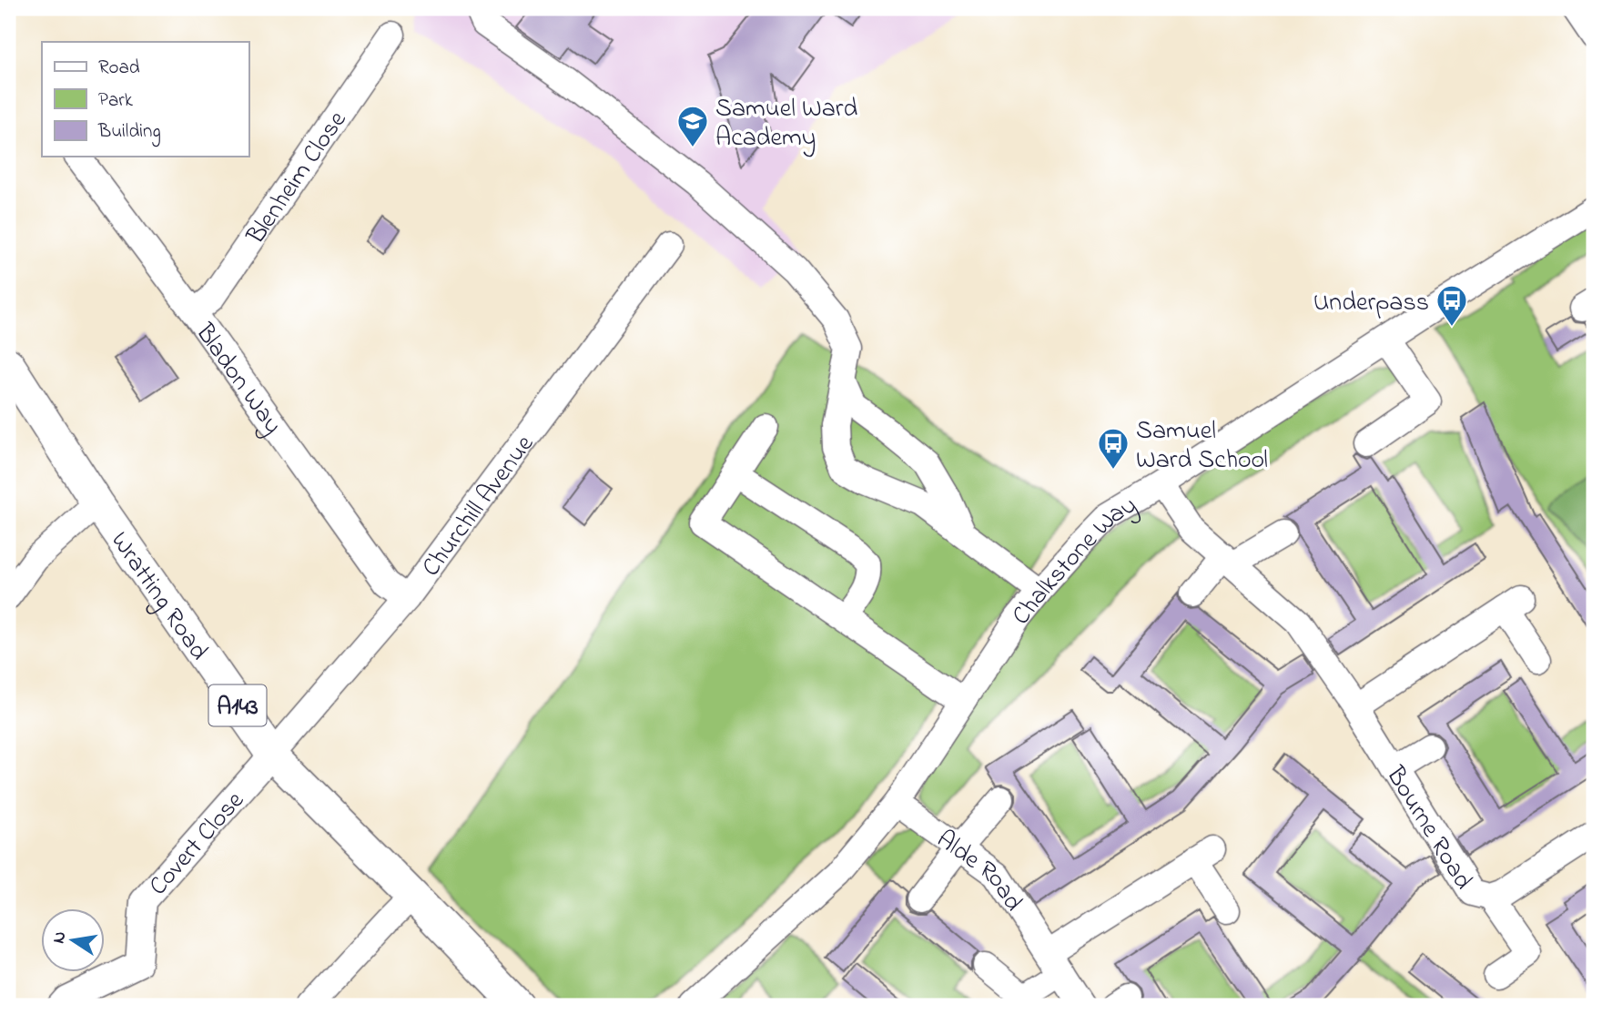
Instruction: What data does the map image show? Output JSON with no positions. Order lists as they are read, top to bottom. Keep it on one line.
{"streets":{"main road":["Wratting Road","A143"],"street":["Blenheim Close","Bladon Way","Churchill Avenue","Chalkstone Way","Bourne Road","Covert Close","Alde Road"]},"crossings":[["Blenheim Close","Bladon Way"],["Bladon Way","Churchill Avenue"],["Churchill Avenue","Wratting Road"],["Churchill Avenue","Covert Close"],["Chalkstone Way","Bourne Road"],["Chalkstone Way","Alde Road"],["Wratting Road","Covert Close"]],"places":{"school or university":["Samuel Ward Academy"],"bus stop":["Underpass","Samuel Ward School"]},"legend":["Road","Park","Building"],"north":"left"}
